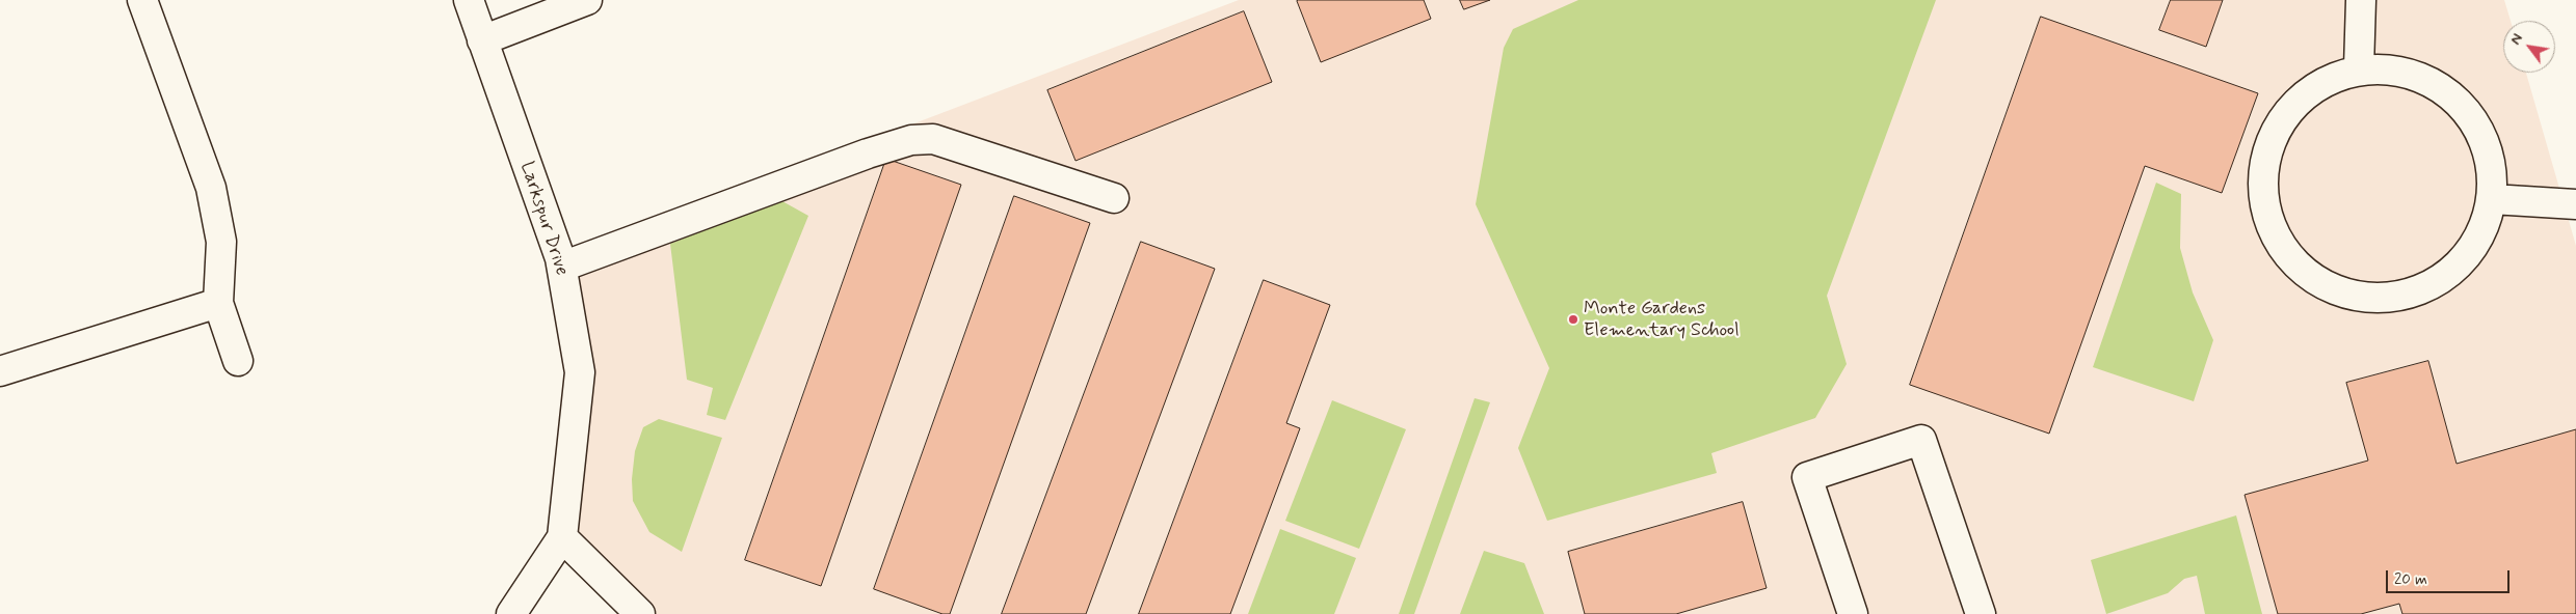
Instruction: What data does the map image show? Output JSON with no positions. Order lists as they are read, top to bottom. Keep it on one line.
{"streets":{"street":["Larkspur Drive"]},"places":["Monte Gardens Elementary School"],"scale_bar":"20 m","north":"top left"}
